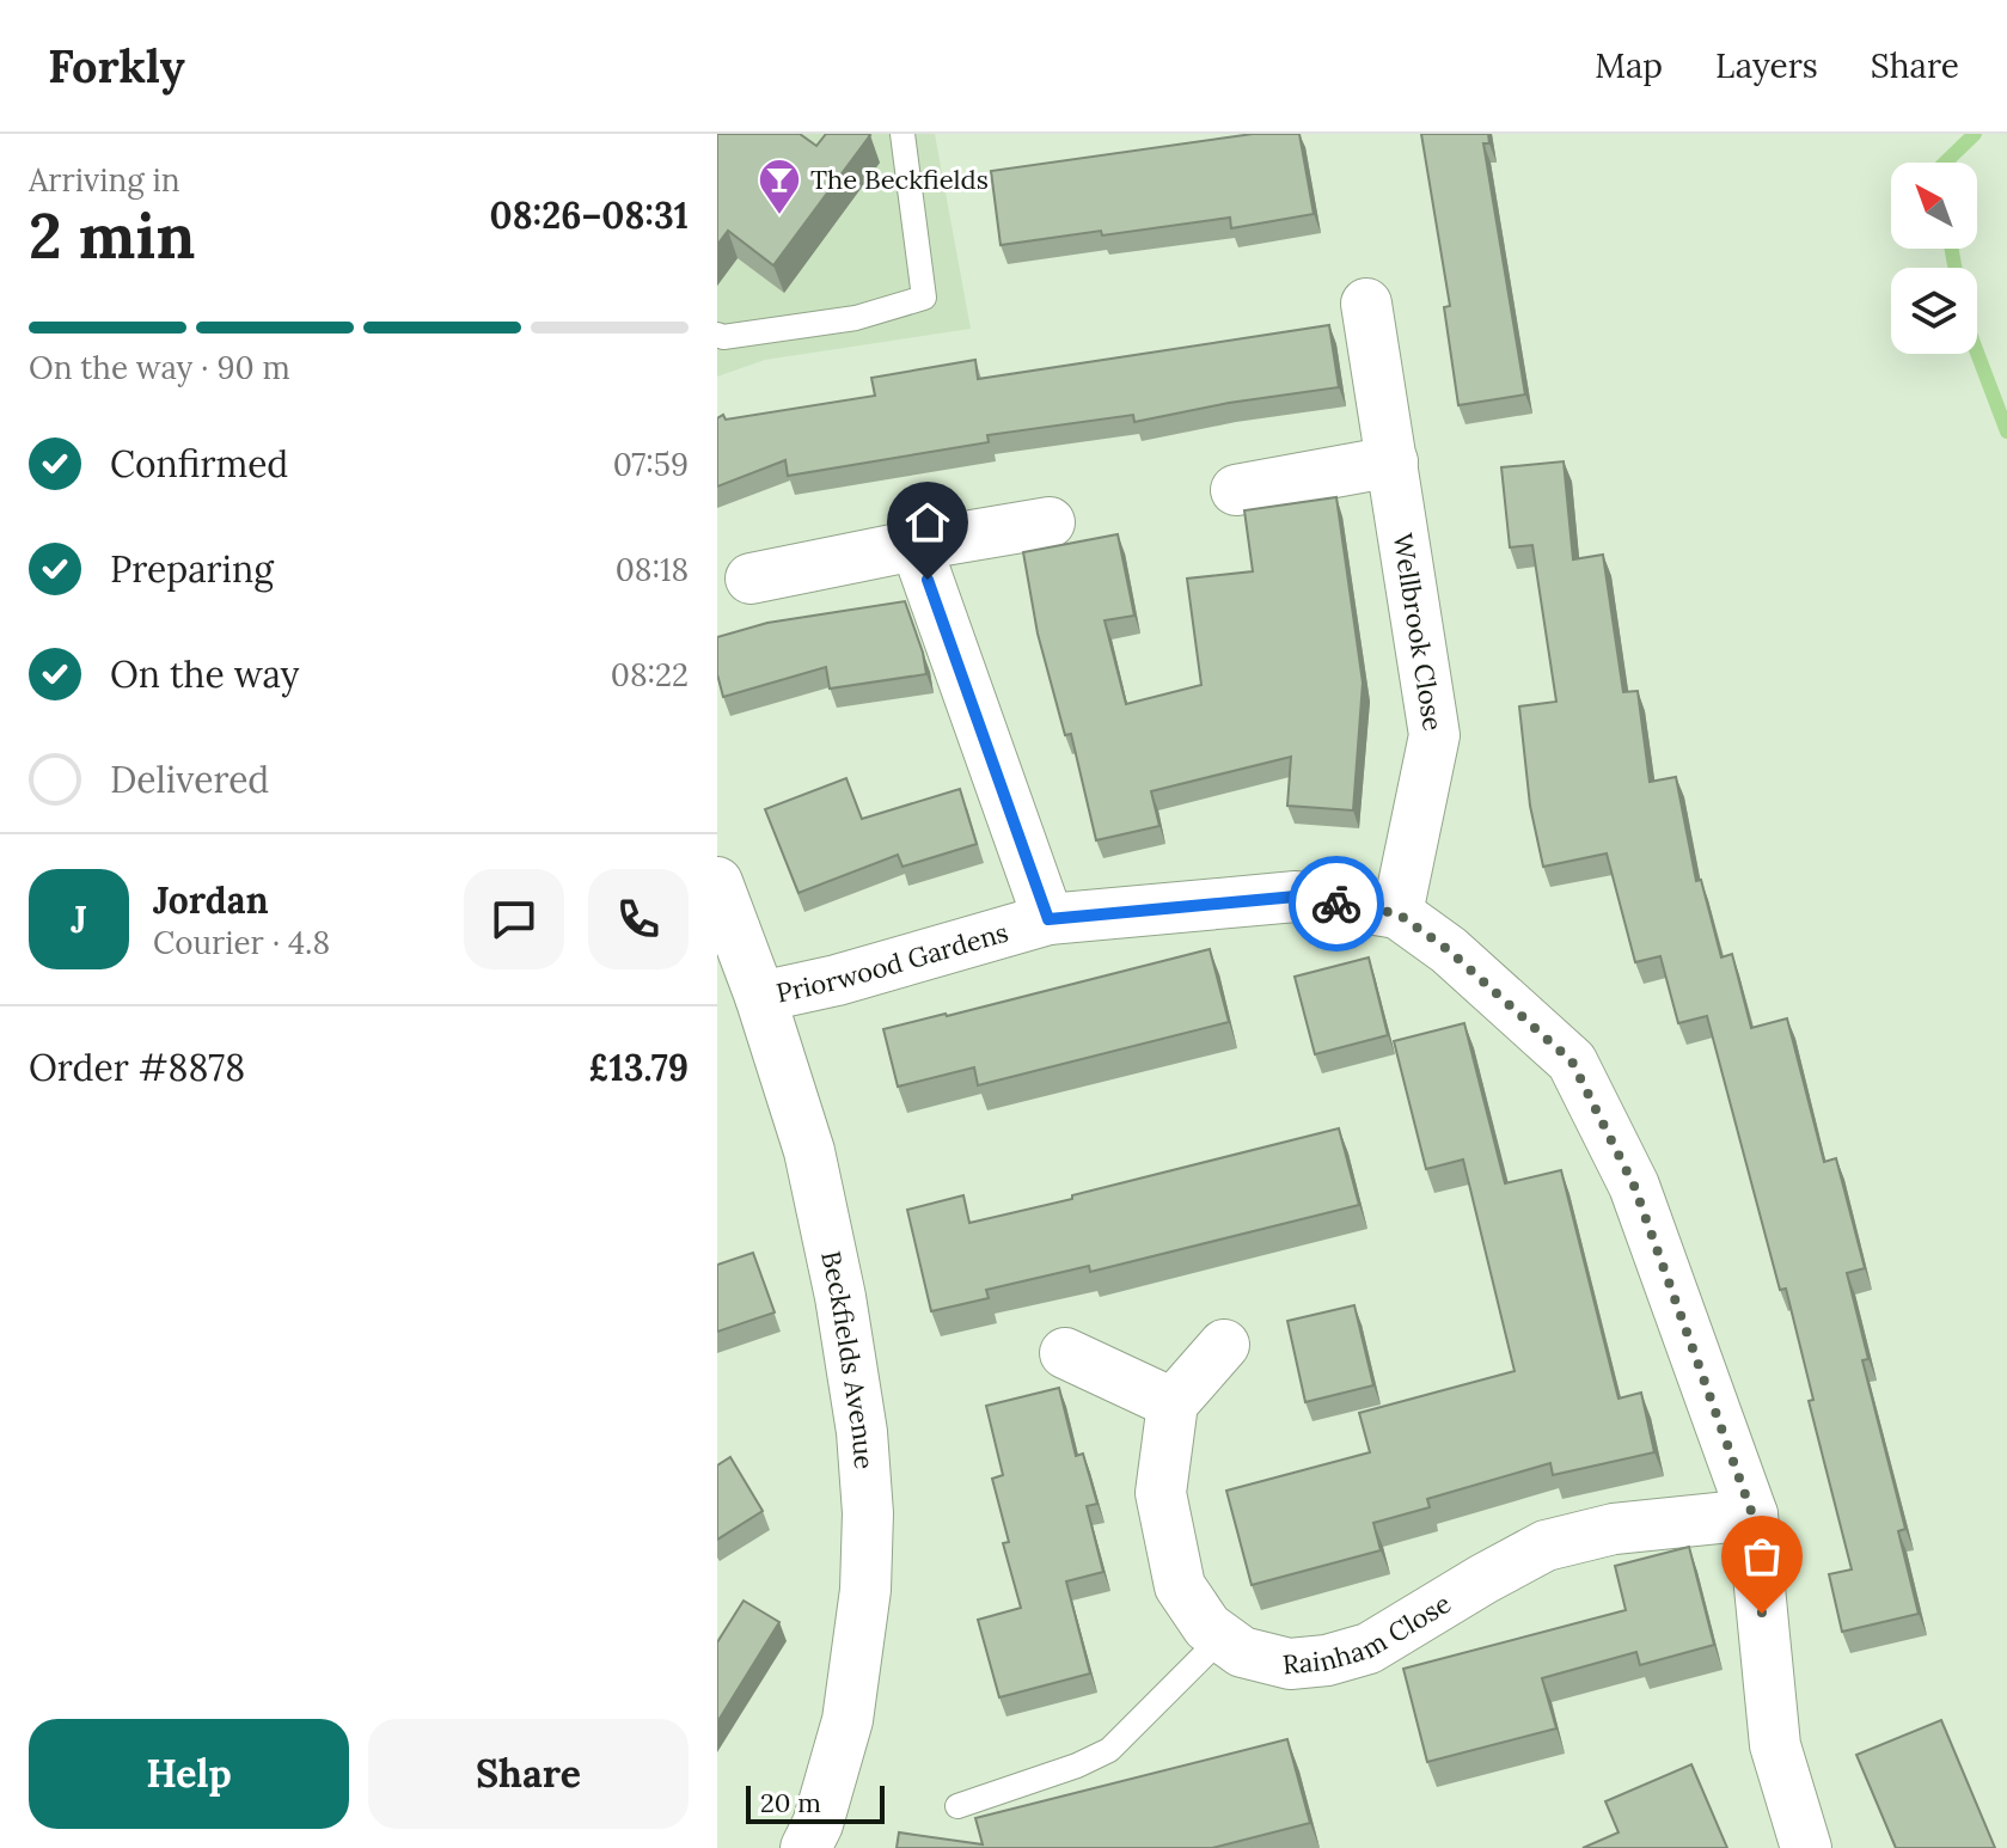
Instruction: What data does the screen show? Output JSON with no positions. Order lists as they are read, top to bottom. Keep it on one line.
{"streets":{"street":["Wellbrook Close","Priorwood Gardens","Beckfields Avenue","Rainham Close"]},"crossings":[["Wellbrook Close","Priorwood Gardens"],["Priorwood Gardens","Beckfields Avenue"],["Priorwood Gardens","Rainham Close"]],"places":{"bar":["The Beckfields"]},"scale_bar":"20 m","north":"top left","page":{"header":"Forkly","nav":["Map","Layers","Share"],"heading":["2 min","Arriving in","08:26–08:31"],"panel":["Jordan","Courier · 4.8","Order #8878","£13.79"],"bar":"On the way · 90 m","list":[["Confirmed","07:59"],["Preparing","08:18"],["On the way","08:22"],"Delivered"],"round":"J","buttons":["Help","Share"],"scale":"20 m"}}
